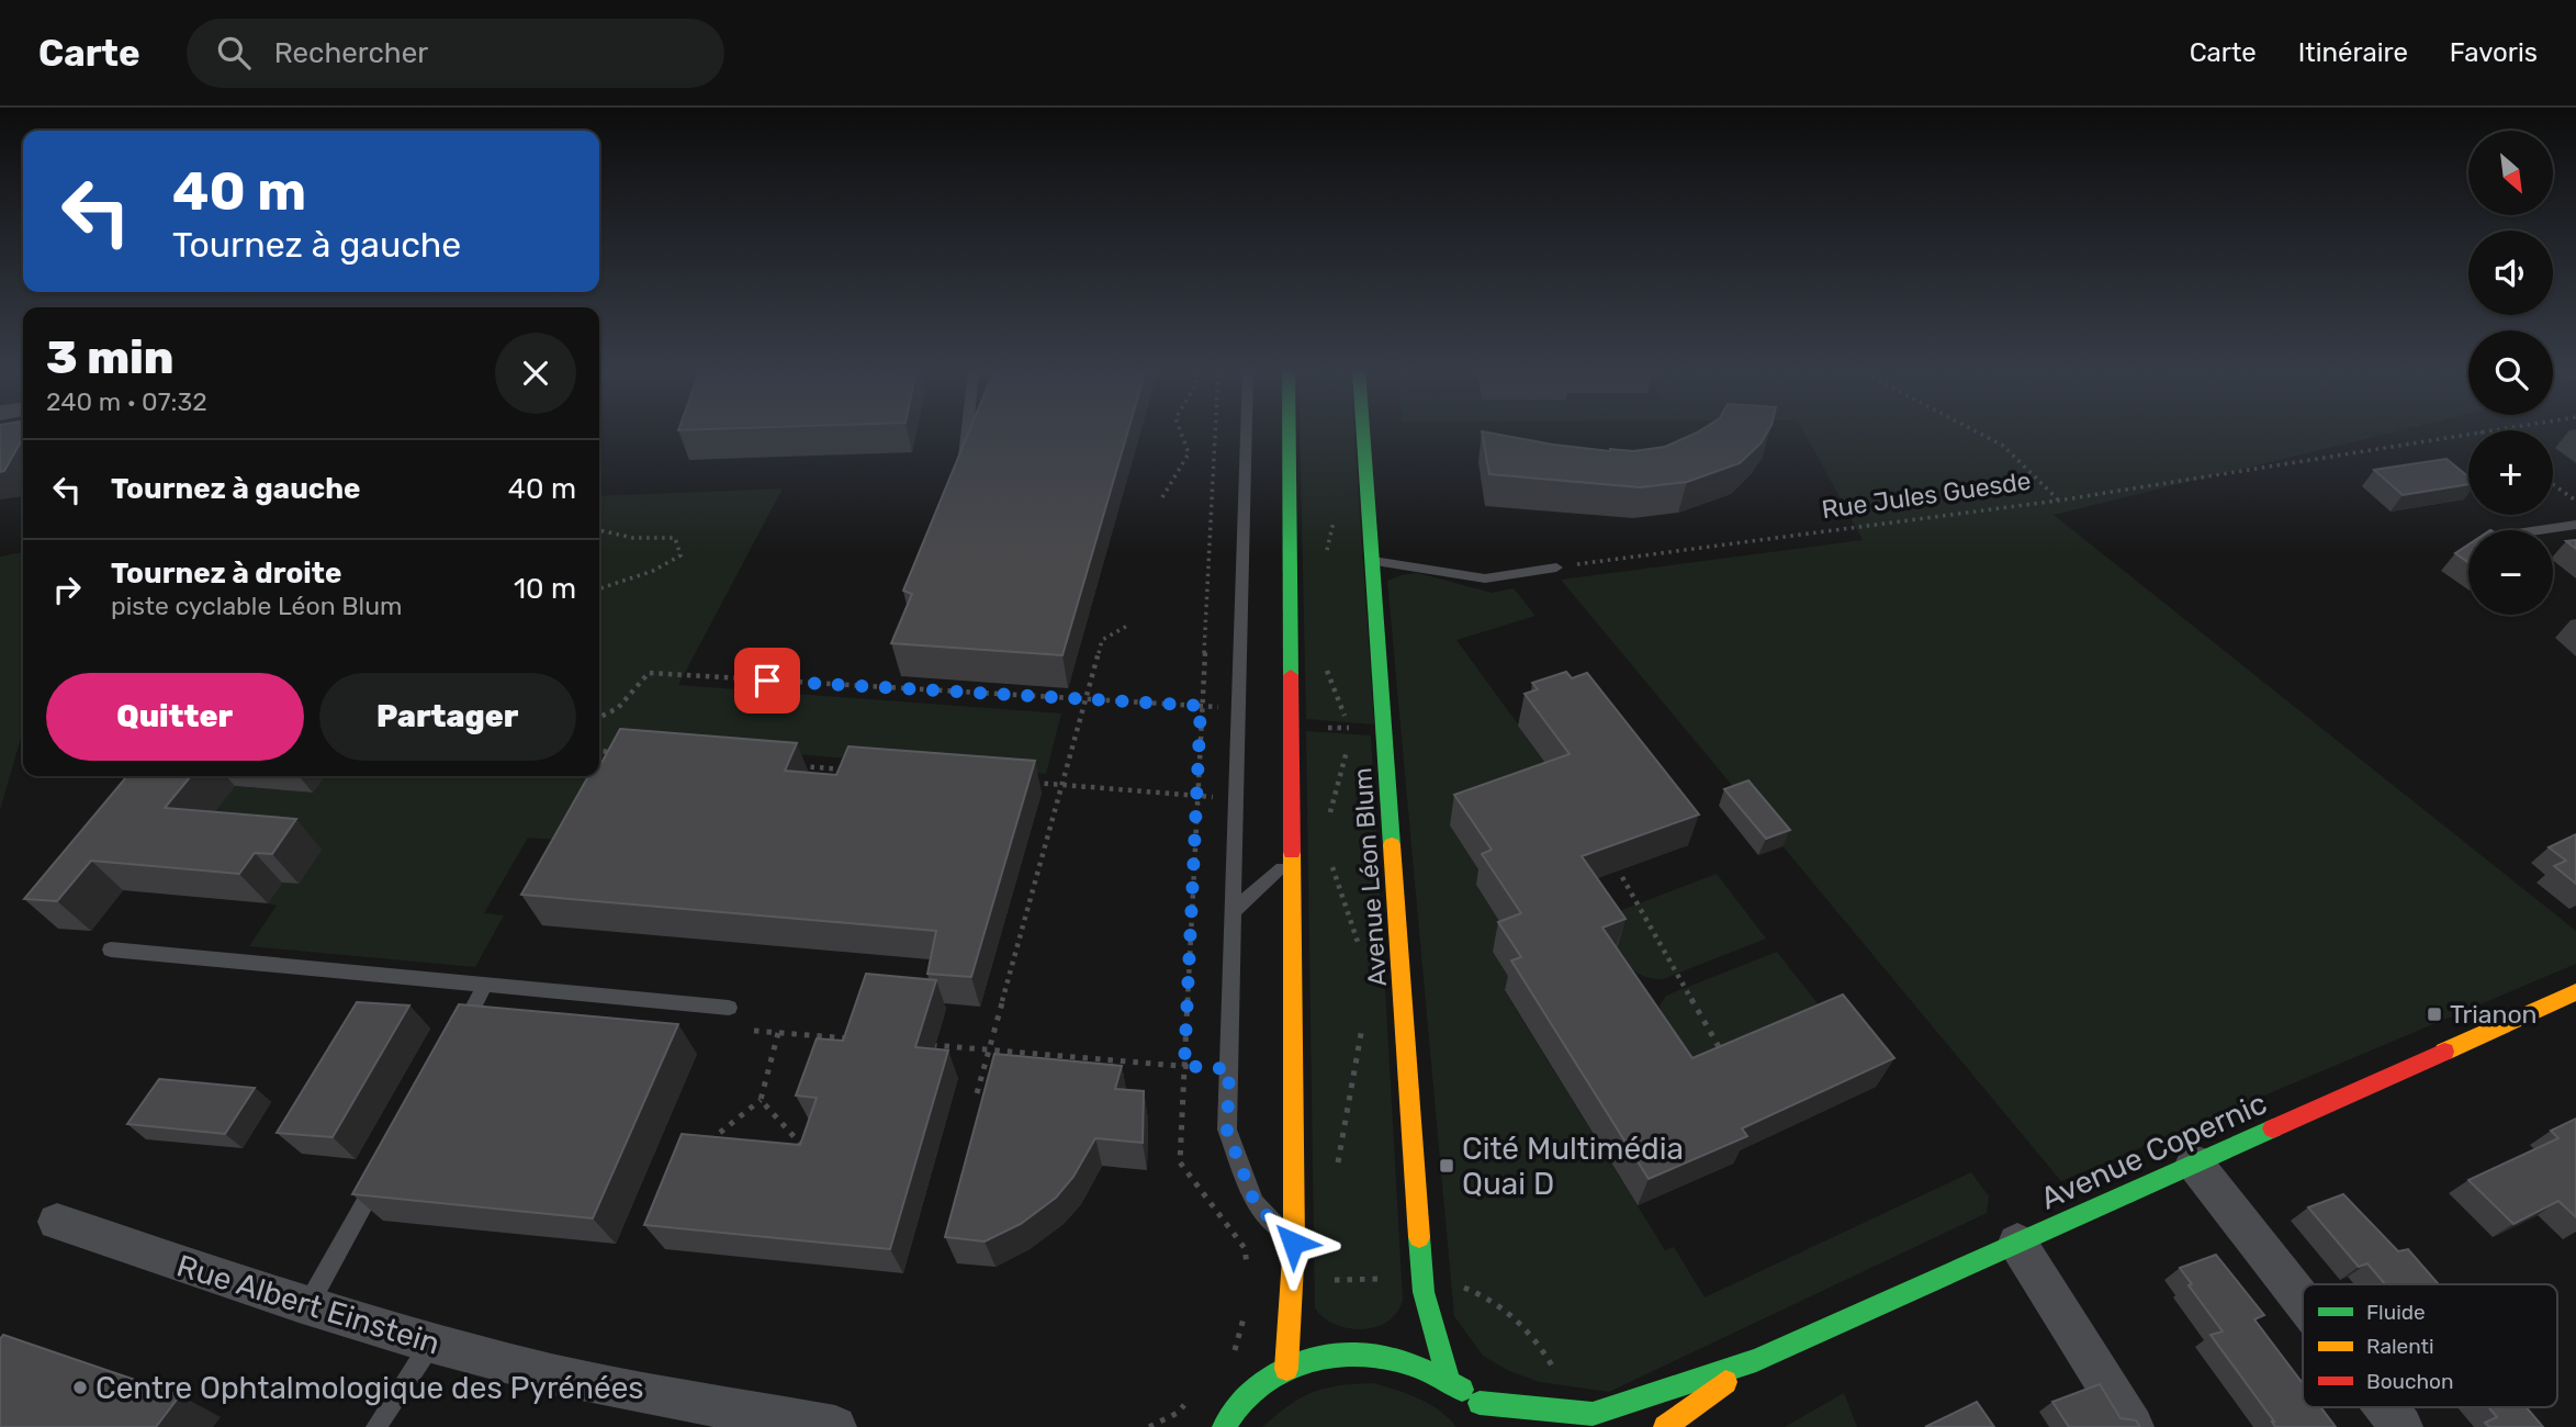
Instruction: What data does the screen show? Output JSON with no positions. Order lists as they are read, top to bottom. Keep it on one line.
{"streets":{"street":["Avenue Léon Blum","Avenue Copernic","Rue Albert Einstein"],"path":["Rue Jules Guesde"]},"places":{"transit":["Trianon","Cité Multimédia Quai D"],"other":["Centre Ophtalmologique des Pyrénées"]},"legend":["Fluide","Ralenti","Bouchon"],"north":"bottom right","page":{"header":"Carte","search":"Rechercher","nav":["Carte","Itinéraire","Favoris"],"map_buttons":["+","−"],"turn":["40 m","Tournez à gauche"],"heading":["3 min","240 m · 07:32"],"list":[{"name":"Tournez à gauche","value":"40 m"},{"name":"Tournez à droite","note":"piste cyclable Léon Blum","value":"10 m"}],"buttons":["Quitter","Partager"]}}
